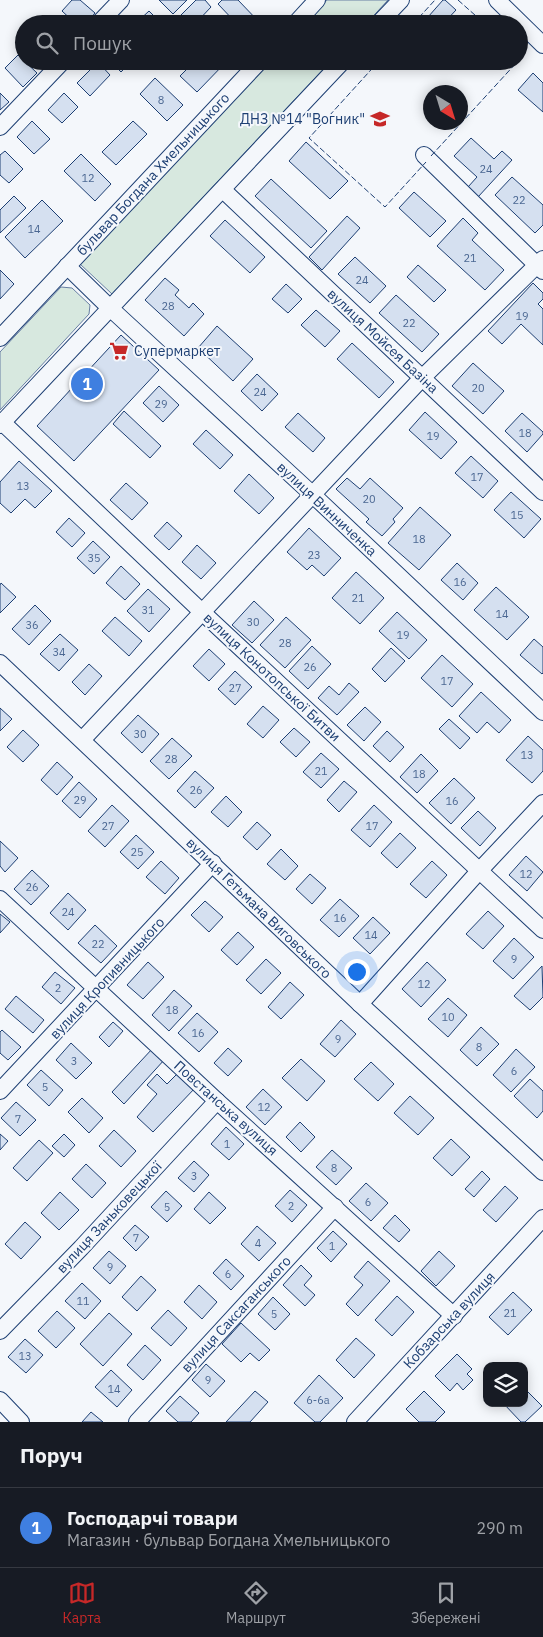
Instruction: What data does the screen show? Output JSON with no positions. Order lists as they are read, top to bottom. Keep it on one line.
{"streets":{"street":["бульвар Богдана Хмельницького","вулиця Мойсея Базіна","вулиця Винниченка","вулиця Конотопської Битви","вулиця Гетьмана Виговського","вулиця Кропивницького","Повстанська вулиця","вулиця Заньковецької","вулиця Саксаганського","Кобзарська вулиця"]},"crossings":[["бульвар Богдана Хмельницького","вулиця Винниченка"],["вулиця Гетьмана Виговського","вулиця Кропивницького"],["вулиця Кропивницького","Повстанська вулиця"],["Повстанська вулиця","вулиця Заньковецької"],["Повстанська вулиця","вулиця Саксаганського"],["Повстанська вулиця","Кобзарська вулиця"]],"places":{"school or university":["ДНЗ №14 \"Вогник\""],"supermarket":["Супермаркет"]},"house_numbers":["8","24","12","22","14","21","24","28","19","22","20","24","29","18","19","17","13","20","15","18","23","35","16","21","31","14","30","36","19","28","34","26","17","27","30","13","28","21","18","26","29","16","27","17","25","12","26","24","16","14","22","9","12","2","18","10","16","9","8","3","6","5","12","7","1","8","3","6","2","5","7","4","1","9","6","11","21","5","13","9","14","6-6а"],"north":"bottom right","page":{"search":"Пошук","pins":"1","heading":"Поруч","list":[{"mark":"1","name":"Господарчі товари","note":"Магазин · бульвар Богдана Хмельницького","value":"290 m"}],"nav":["Карта","Маршрут","Збережені"]}}
